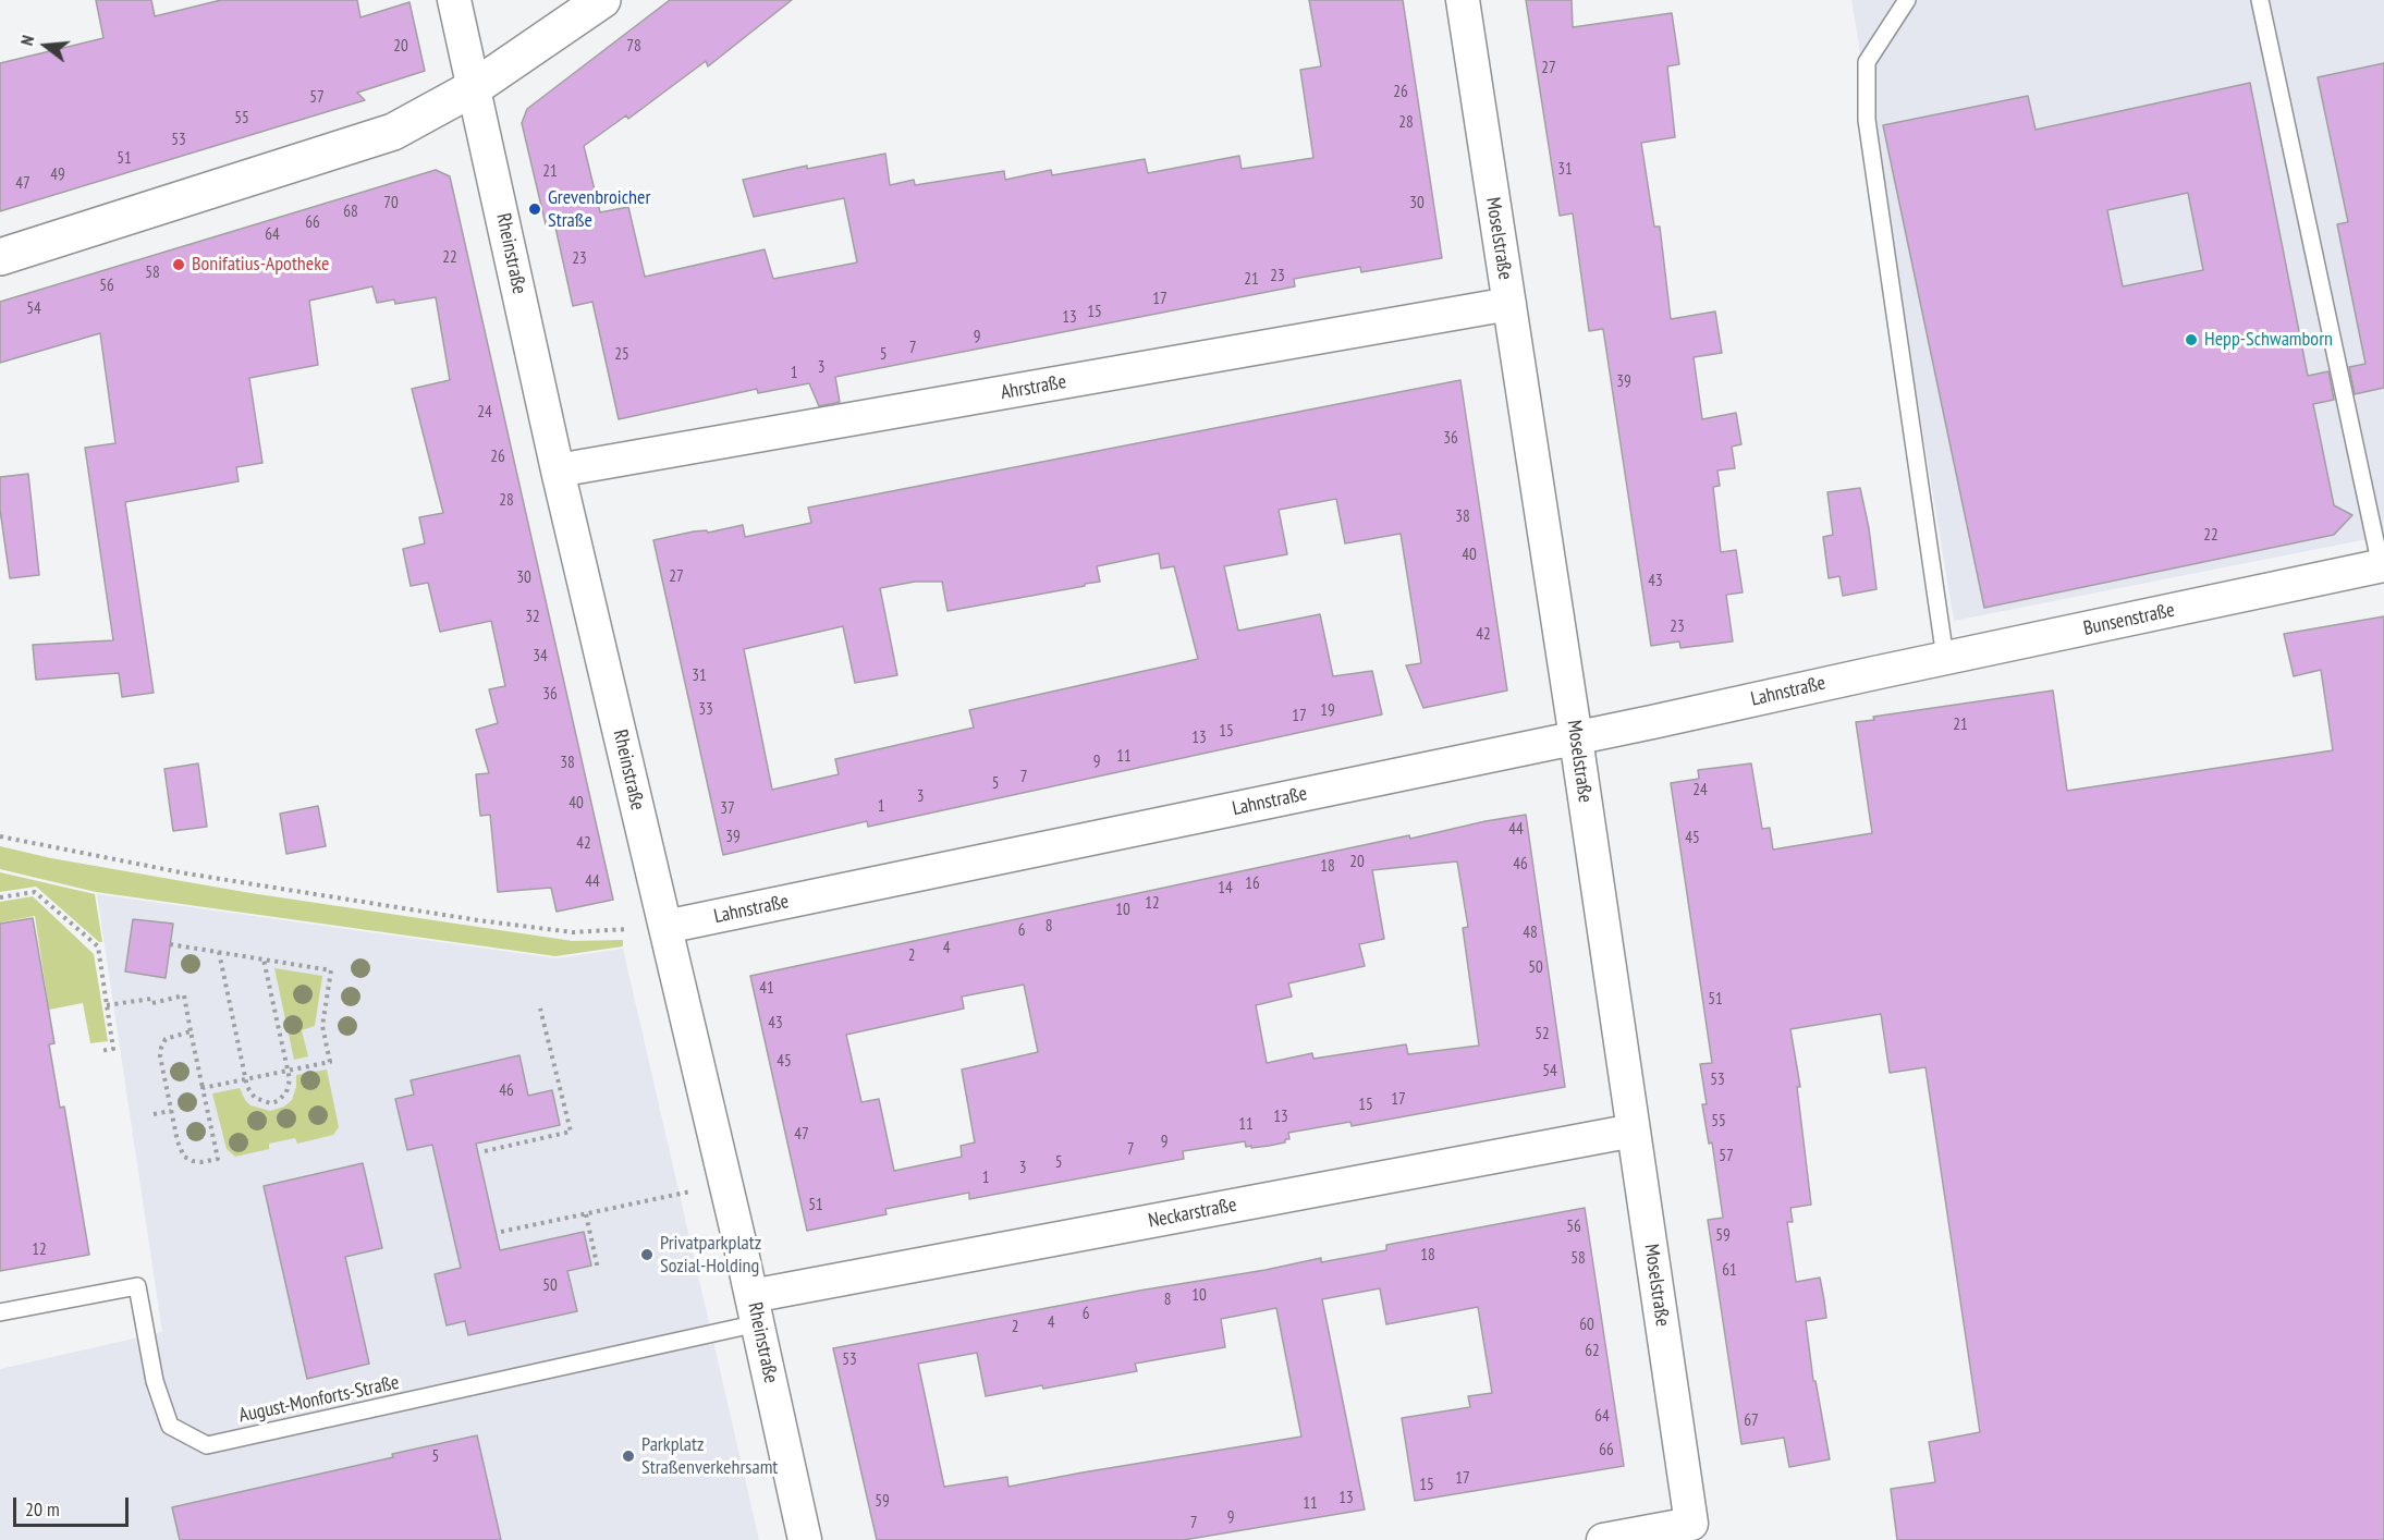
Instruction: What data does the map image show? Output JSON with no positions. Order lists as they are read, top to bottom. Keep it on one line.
{"streets":{"street":["Moselstraße","Rheinstraße","Ahrstraße","Bunsenstraße","Lahnstraße","Neckarstraße"],"lane":["August-Monforts-Straße"]},"crossings":[["Moselstraße","Ahrstraße"],["Moselstraße","Lahnstraße"],["Moselstraße","Neckarstraße"],["Rheinstraße","Ahrstraße"],["Rheinstraße","Lahnstraße"],["Rheinstraße","Neckarstraße"],["Rheinstraße","August-Monforts-Straße"],["Bunsenstraße","Lahnstraße"],["Neckarstraße","August-Monforts-Straße"]],"places":["Grevenbroicher Straße","Bonifatius-Apotheke","Hepp-Schwamborn","Privatparkplatz Sozial-Holding","Parkplatz Straßenverkehrsamt"],"house_numbers":["20","78","27","26","57","55","28","53","51","31","21","49","47","70","30","68","66","64","22","23","58","23","21","56","17","54","15","13","9","7","25","5","3","1","39","24","36","26","28","38","22","40","27","30","43","32","23","42","34","31","36","33","19","17","21","15","13","11","9","38","7","5","24","3","40","1","37","44","39","45","42","20","46","18","44","16","14","12","10","8","6","48","4","2","50","41","51","43","52","45","54","53","46","17","15","13","55","11","47","9","7","57","5","3","1","51","56","59","12","18","58","61","50","10","8","6","4","60","2","62","53","64","67","66","5","17","15","13","59","11","9","7"],"scale_bar":"20 m","north":"left"}
